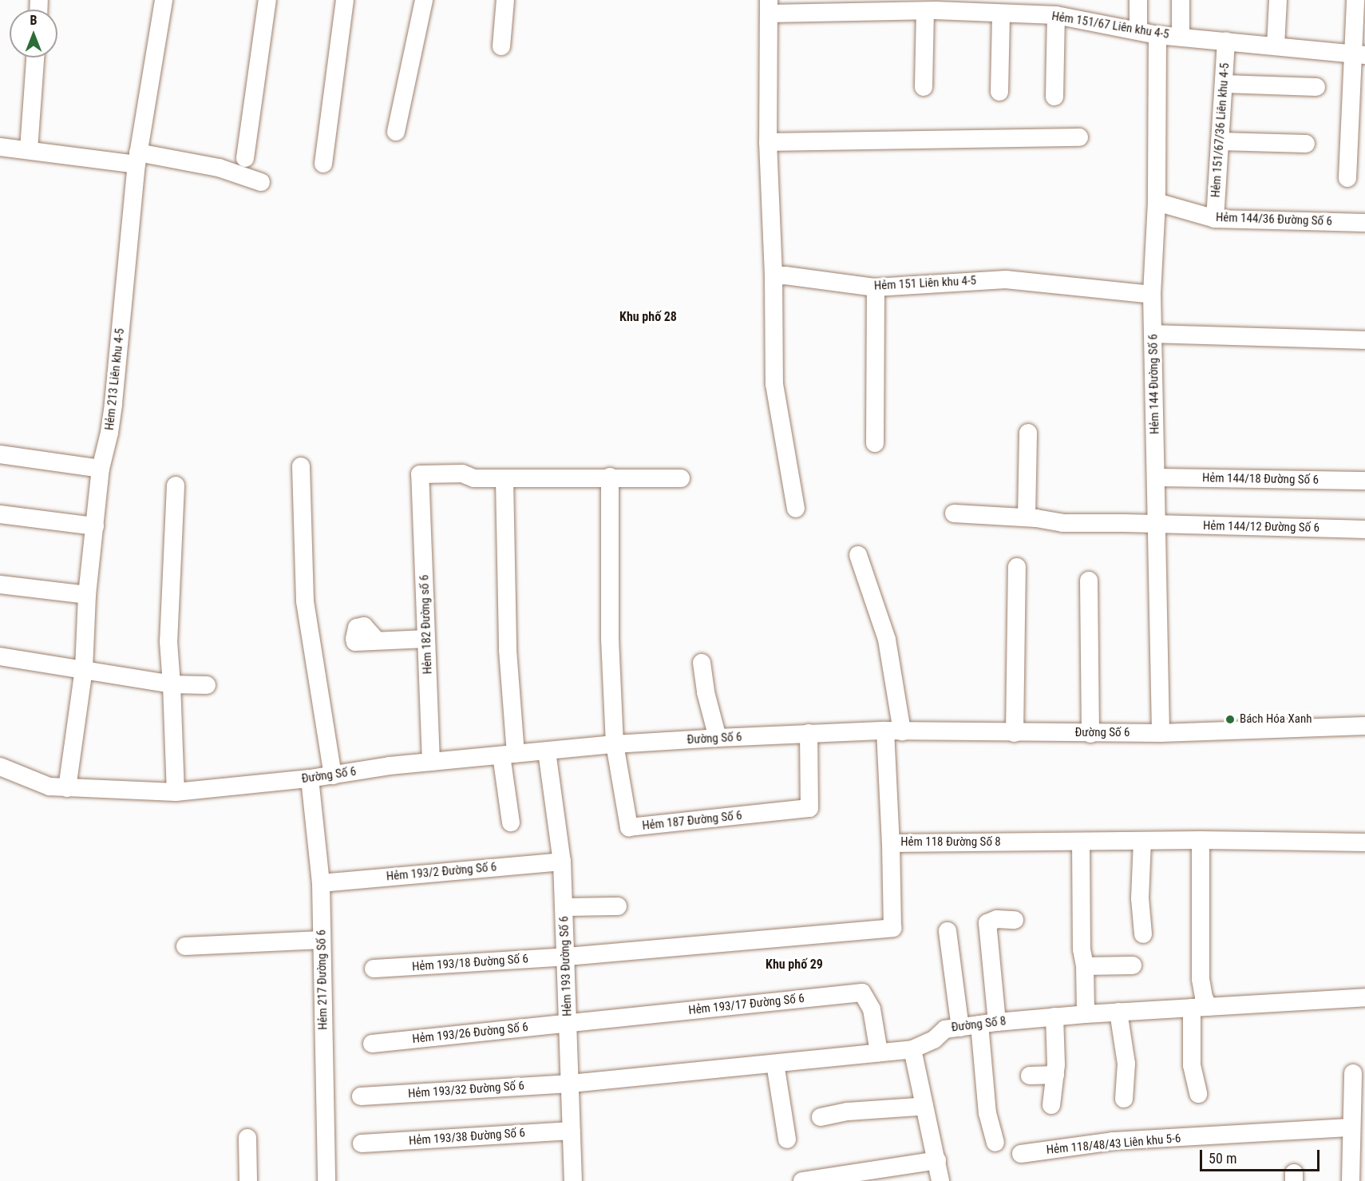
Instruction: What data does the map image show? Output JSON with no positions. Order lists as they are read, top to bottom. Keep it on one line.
{"streets":{"street":["Hẻm 151/67 Liên khu 4-5","Hẻm 151/67/36 Liên khu 4-5","Hẻm 144/36 Đường Số 6","Hẻm 151 Liên khu 4-5","Hẻm 213 Liên khu 4-5","Hẻm 144 Đường Số 6","Hẻm 144/18 Đường Số 6","Hẻm 144/12 Đường Số 6","Hẻm 182 Đường số 6","Đường Số 6","Hẻm 187 Đường Số 6","Hẻm 118 Đường Số 8","Hẻm 193/2 Đường Số 6","Hẻm 193/18 Đường Số 6","Hẻm 193 Đường Số 6","Hẻm 217 Đường Số 6","Hẻm 193/17 Đường Số 6","Đường Số 8","Hẻm 193/26 Đường Số 6","Hẻm 193/32 Đường Số 6","Hẻm 193/38 Đường Số 6","Hẻm 118/48/43 Liên khu 5-6"]},"crossings":[["Hẻm 151/67 Liên khu 4-5","Hẻm 151/67/36 Liên khu 4-5"],["Hẻm 151/67 Liên khu 4-5","Hẻm 144 Đường Số 6"],["Hẻm 151/67/36 Liên khu 4-5","Hẻm 144/36 Đường Số 6"],["Hẻm 144/36 Đường Số 6","Hẻm 144 Đường Số 6"],["Hẻm 151 Liên khu 4-5","Hẻm 144 Đường Số 6"],["Hẻm 213 Liên khu 4-5","Đường Số 6"],["Hẻm 144 Đường Số 6","Hẻm 144/18 Đường Số 6"],["Hẻm 144 Đường Số 6","Hẻm 144/12 Đường Số 6"],["Hẻm 144 Đường Số 6","Đường Số 6"],["Hẻm 182 Đường số 6","Đường Số 6"],["Đường Số 6","Hẻm 187 Đường Số 6"],["Đường Số 6","Hẻm 193 Đường Số 6"],["Đường Số 6","Hẻm 217 Đường Số 6"],["Hẻm 118 Đường Số 8","Hẻm 193/18 Đường Số 6"],["Hẻm 118 Đường Số 8","Hẻm 193 Đường Số 6"],["Hẻm 193/2 Đường Số 6","Hẻm 193 Đường Số 6"],["Hẻm 193/2 Đường Số 6","Hẻm 217 Đường Số 6"],["Hẻm 193/18 Đường Số 6","Hẻm 193 Đường Số 6"],["Hẻm 193 Đường Số 6","Hẻm 193/17 Đường Số 6"],["Hẻm 193 Đường Số 6","Đường Số 8"],["Hẻm 193 Đường Số 6","Hẻm 193/26 Đường Số 6"],["Hẻm 193 Đường Số 6","Hẻm 193/32 Đường Số 6"],["Hẻm 193 Đường Số 6","Hẻm 193/38 Đường Số 6"],["Hẻm 193/17 Đường Số 6","Đường Số 8"],["Hẻm 193/17 Đường Số 6","Hẻm 193/26 Đường Số 6"],["Đường Số 8","Hẻm 193/32 Đường Số 6"]],"districts":["Khu phố 28","Khu phố 29"],"places":["Bách Hóa Xanh"],"scale_bar":"50 m","north":"top"}
